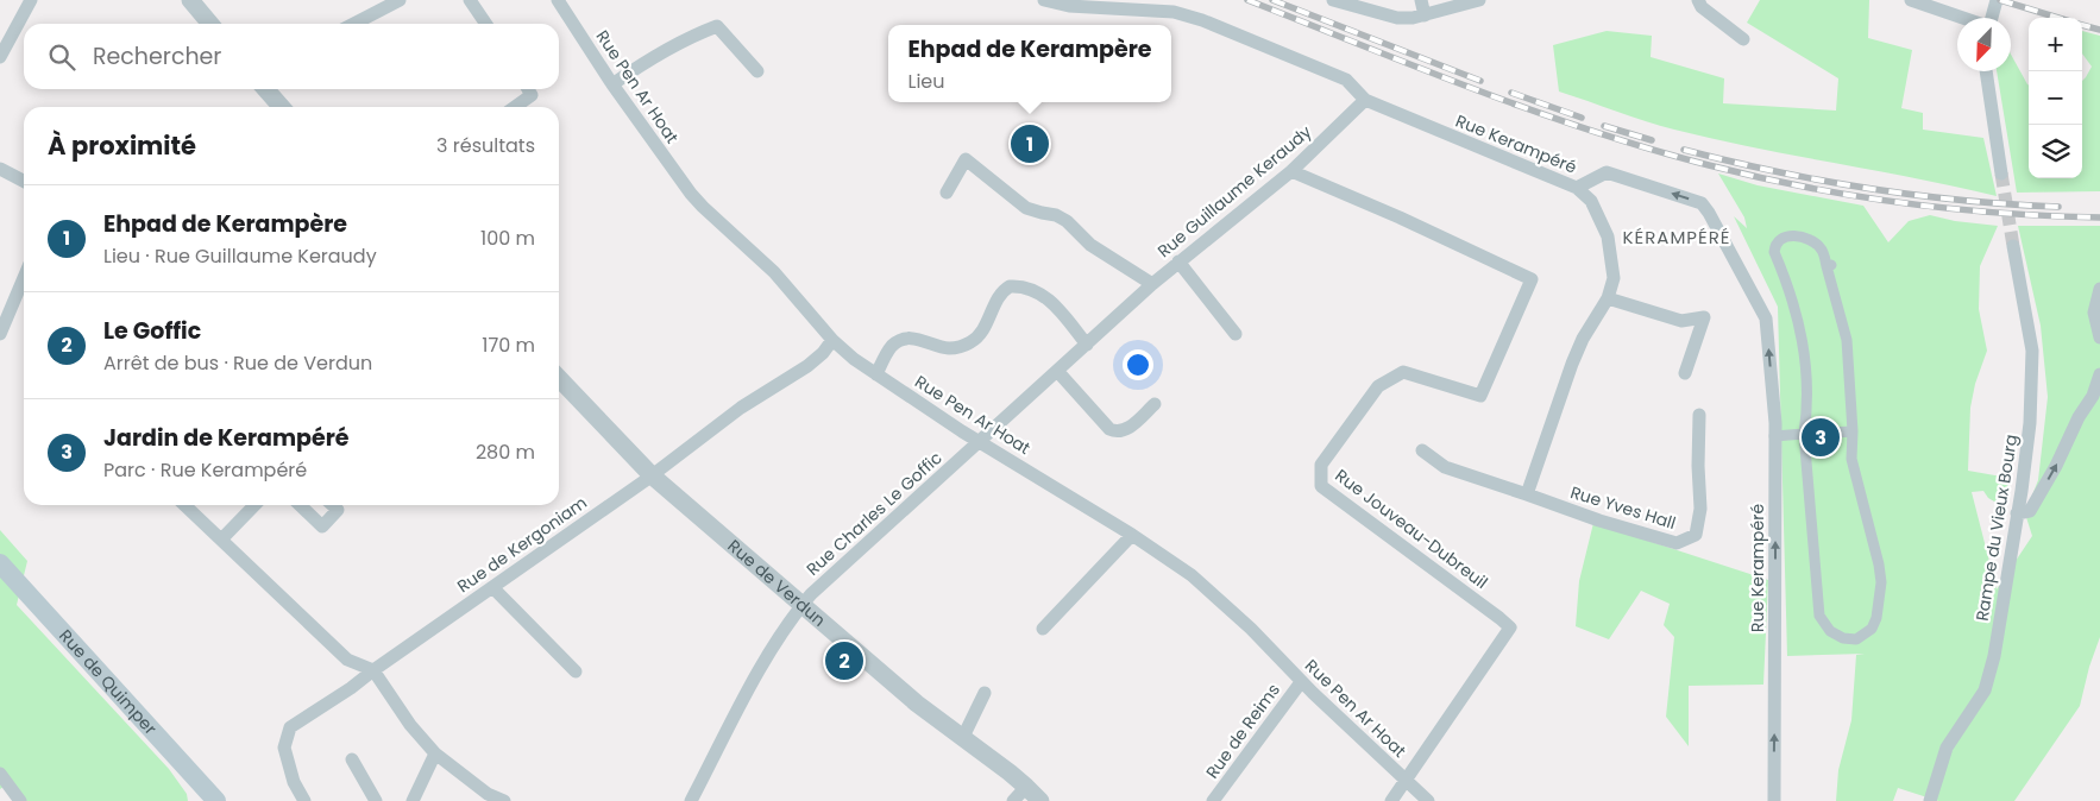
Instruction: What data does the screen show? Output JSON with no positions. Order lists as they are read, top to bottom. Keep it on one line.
{"streets":{"main road":["Rue de Quimper"],"street":["Rue Pen Ar Hoat","Rue Kerampéré","Rue Guillaume Keraudy","Rue Yves Hall","Rue Charles Le Goffic","Rampe du Vieux Bourg","Rue Jouveau-Dubreuil","Rue de Kergoniam","Rue de Verdun","Rue de Reims"]},"crossings":[["Rue Pen Ar Hoat","Rue Guillaume Keraudy"],["Rue Pen Ar Hoat","Rue Charles Le Goffic"],["Rue Pen Ar Hoat","Rue Jouveau-Dubreuil"],["Rue Pen Ar Hoat","Rue de Kergoniam"],["Rue Pen Ar Hoat","Rue de Reims"],["Rue Kerampéré","Rue Guillaume Keraudy"],["Rue Guillaume Keraudy","Rue Charles Le Goffic"],["Rue Guillaume Keraudy","Rue Jouveau-Dubreuil"],["Rue Charles Le Goffic","Rue de Verdun"],["Rue de Kergoniam","Rue de Verdun"]],"one_way":["Rue Kerampéré"],"districts":["KÉRAMPÉRÉ"],"north":"bottom left","page":{"map_buttons":["+","−"],"search":"Rechercher","popup":["Ehpad de Kerampère","Lieu"],"heading":["À proximité","3 résultats"],"pins":["1","3","2"],"list":[{"mark":"1","name":"Ehpad de Kerampère","note":"Lieu · Rue Guillaume Keraudy","value":"100 m"},{"mark":"2","name":"Le Goffic","note":"Arrêt de bus · Rue de Verdun","value":"170 m"},{"mark":"3","name":"Jardin de Kerampéré","note":"Parc · Rue Kerampéré","value":"280 m"}]}}
